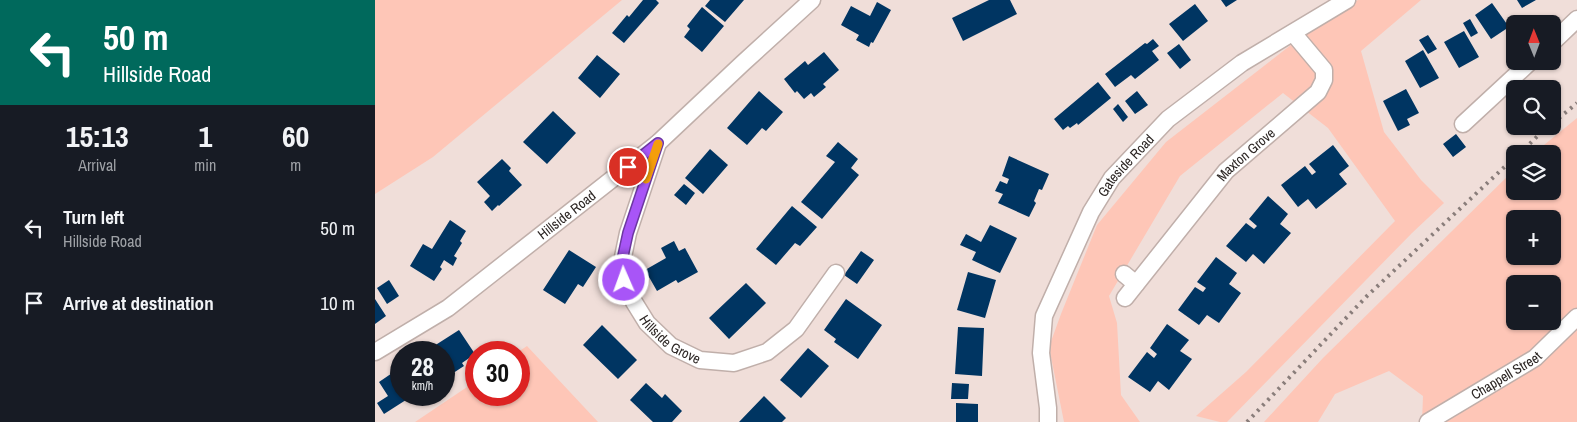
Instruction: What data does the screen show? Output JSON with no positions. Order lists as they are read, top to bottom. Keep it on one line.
{"streets":{"street":["Maxton Grove","Gateside Road","Hillside Road","Hillside Grove","Chappell Street"]},"crossings":[["Maxton Grove","Gateside Road"],["Hillside Road","Hillside Grove"]],"north":"top","page":{"turn":["50 m","Hillside Road"],"map_buttons":["+","−"],"eta":["15:13","Arrival","1","min","60","m"],"list":[{"name":"Turn left","note":"Hillside Road","value":"50 m"},{"name":"Arrive at destination","value":"10 m"}],"speed":"28 km/h","limit":"30"}}
